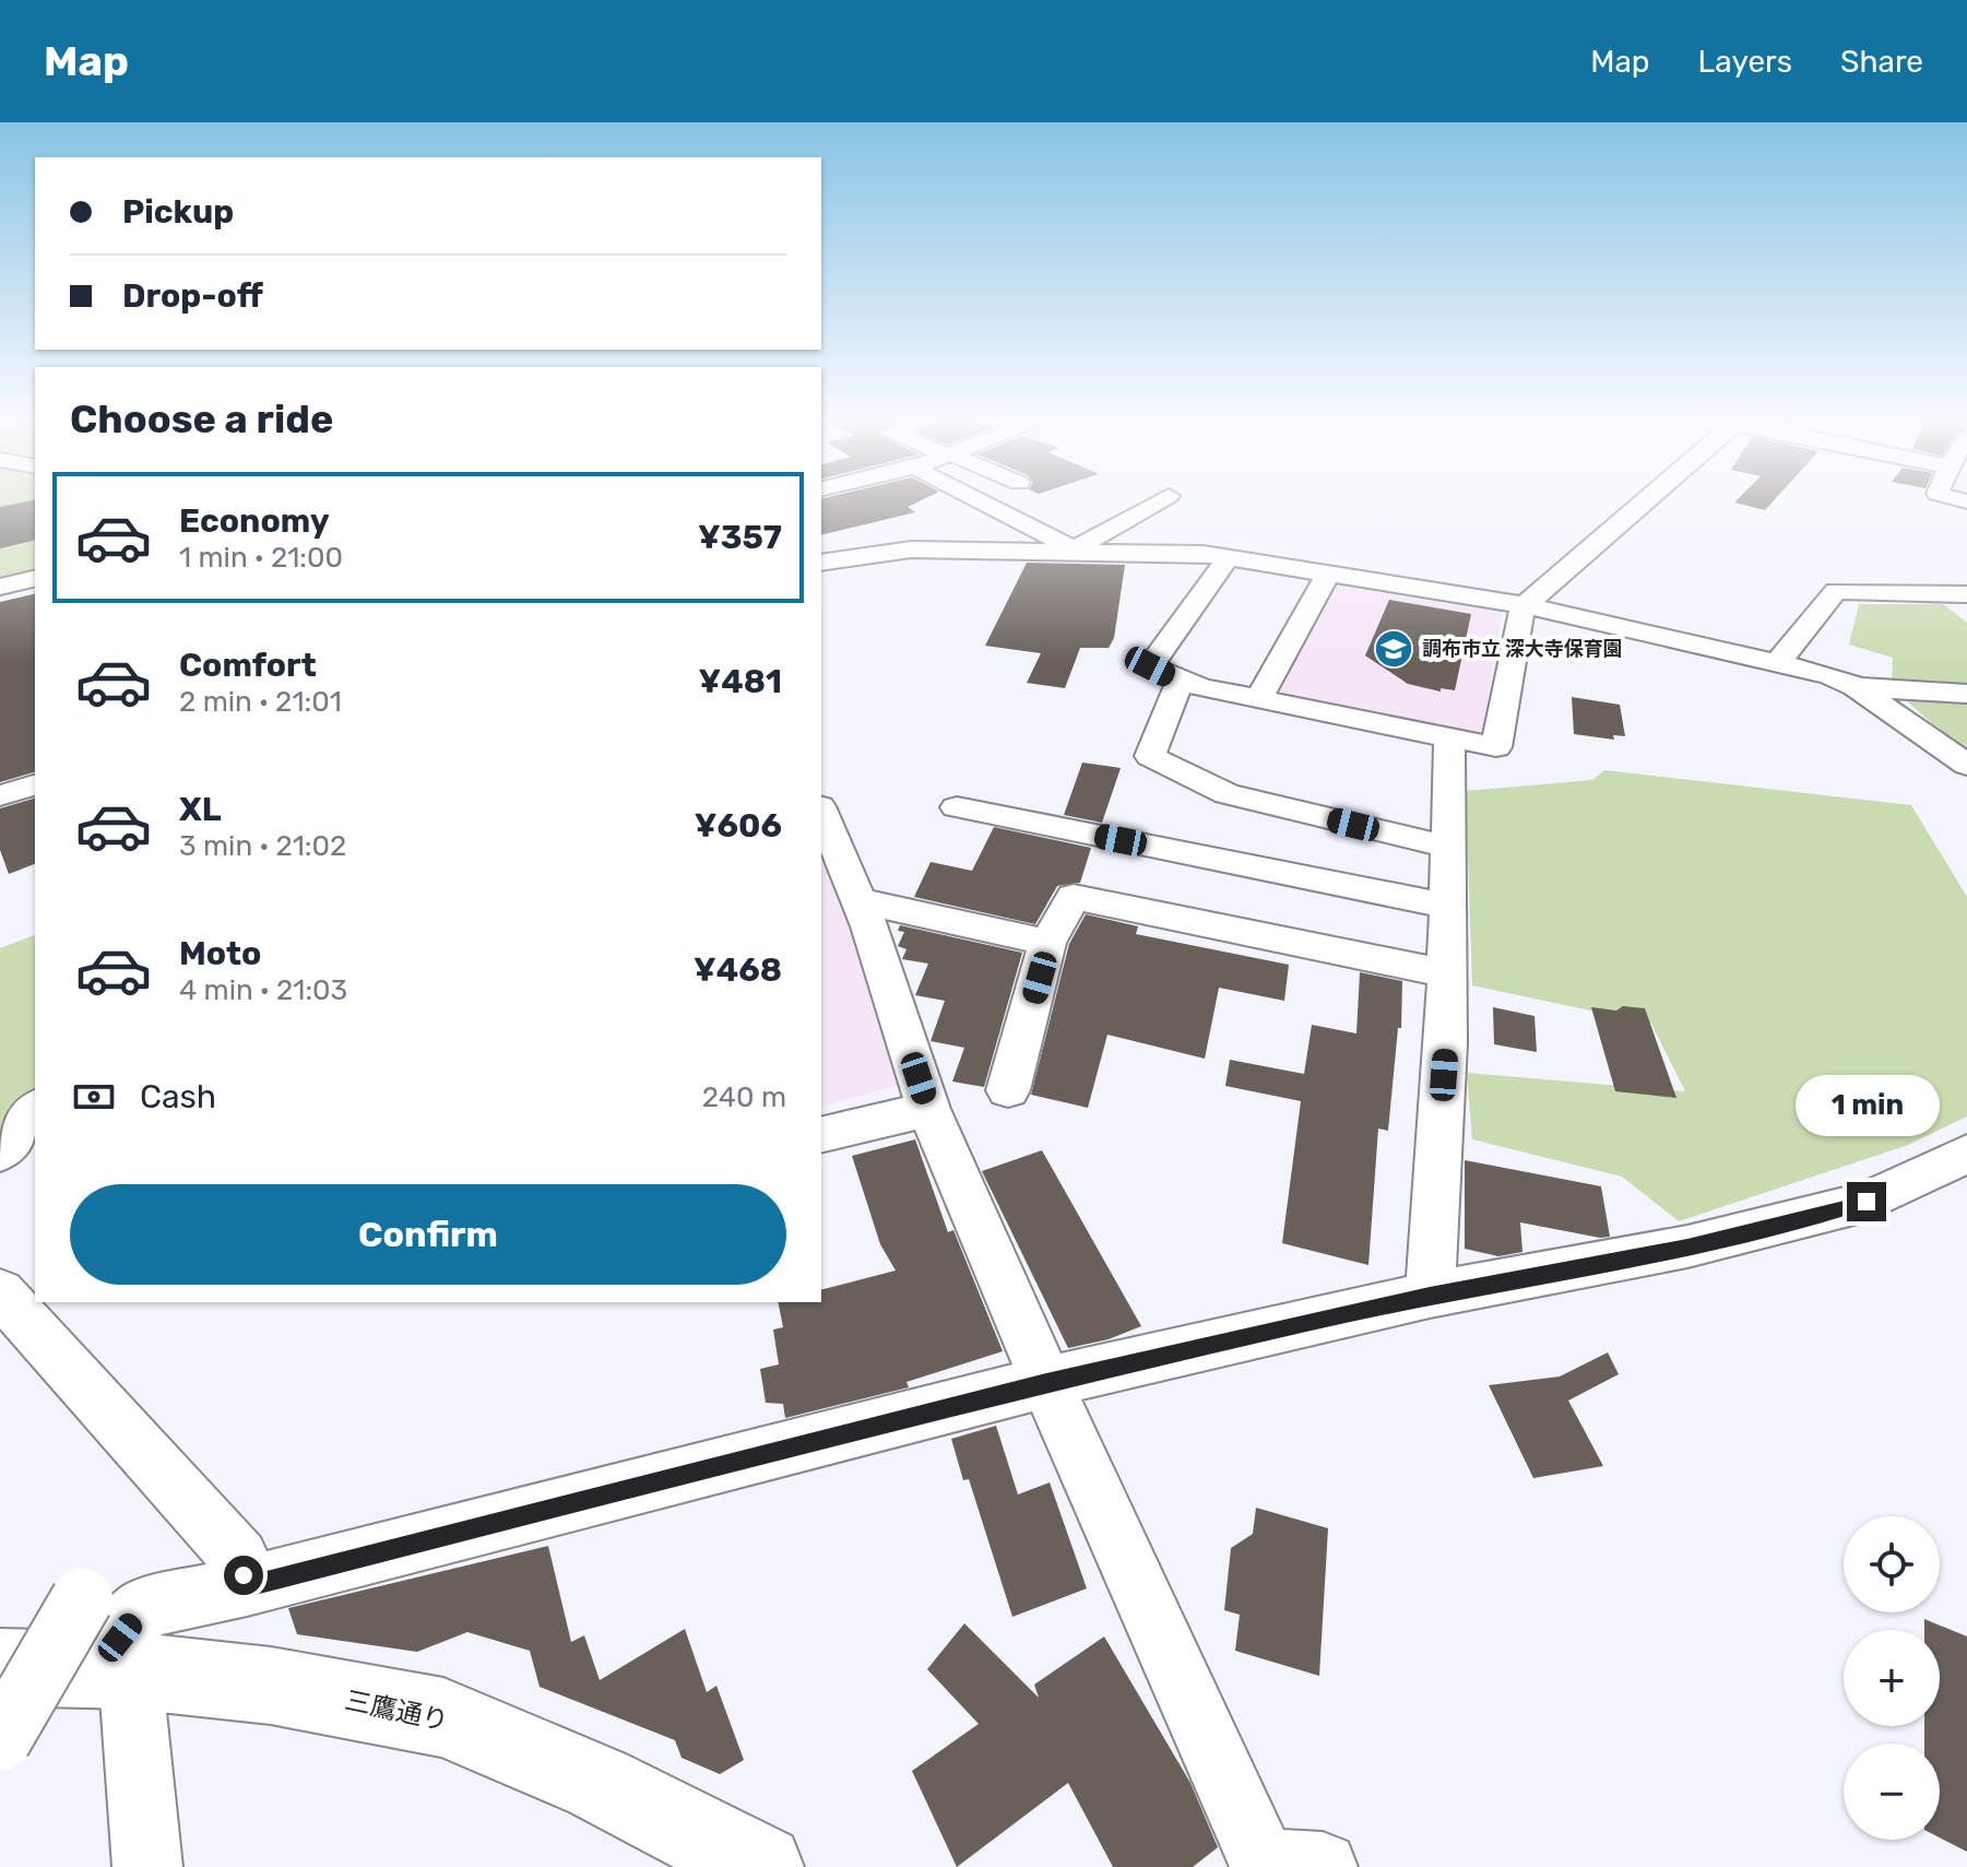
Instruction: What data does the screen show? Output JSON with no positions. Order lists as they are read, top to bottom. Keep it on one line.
{"streets":{"main road":["三鷹通り"]},"places":{"school or university":["調布市立 深大寺保育園"]},"page":{"header":"Map","nav":["Map","Layers","Share"],"banner":["Pickup","Drop-off"],"heading":"Choose a ride","list":[{"name":"Economy","note":"1 min · 21:00","value":"¥357"},{"name":"Comfort","note":"2 min · 21:01","value":"¥481"},{"name":"XL","note":"3 min · 21:02","value":"¥606"},{"name":"Moto","note":"4 min · 21:03","value":"¥468"}],"pay":["Cash","240 m"],"bubble":"1 min","buttons":"Confirm","map_buttons":["+","−"]}}
